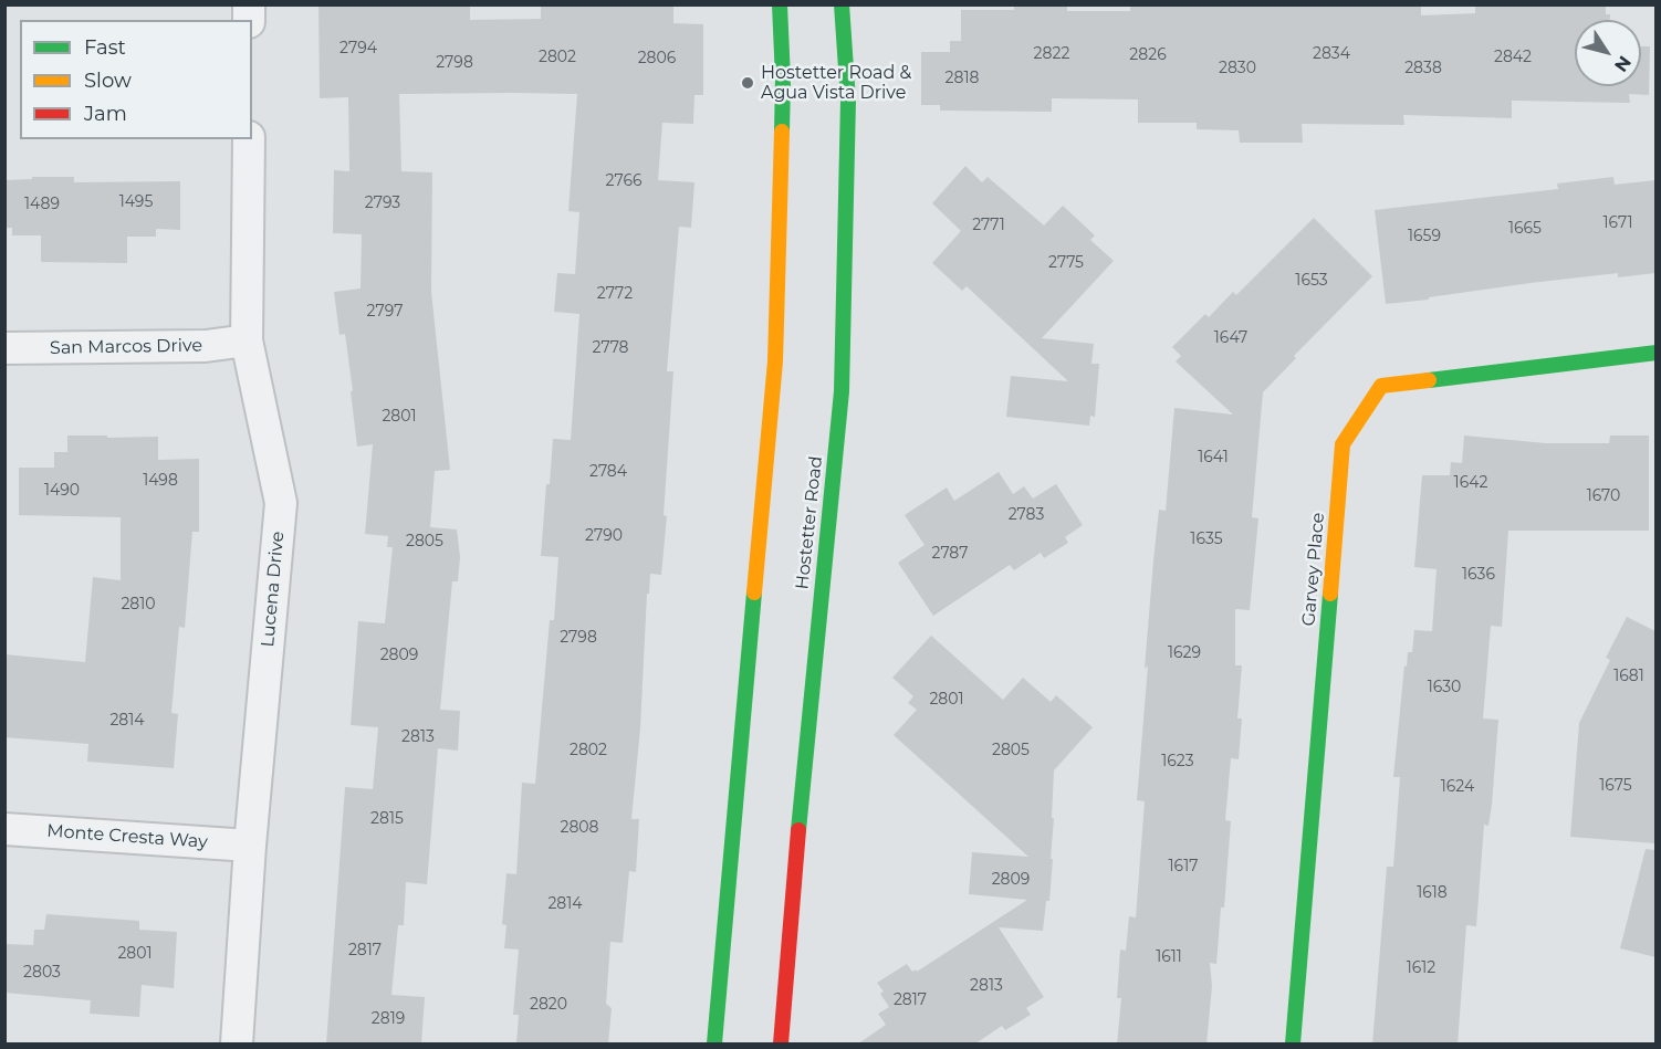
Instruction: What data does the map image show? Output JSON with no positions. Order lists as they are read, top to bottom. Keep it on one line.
{"streets":{"main road":["Hostetter Road","Garvey Place"],"street":["San Marcos Drive","Lucena Drive","Monte Cresta Way"]},"crossings":[["San Marcos Drive","Lucena Drive"],["Lucena Drive","Monte Cresta Way"]],"places":["Hostetter Road & Agua Vista Drive"],"house_numbers":["2794","2822","2834","2826","2802","2842","2806","2798","2830","2838","2818","2766","1495","2793","1489","1671","2771","1665","1659","2775","1653","2772","2797","1647","2778","2801","1641","2784","1498","1642","1490","1670","2783","2790","1635","2805","2787","1636","2810","2798","1629","2809","1681","1630","2801","2814","2813","2802","2805","1623","1675","1624","2815","2808","1617","2809","1618","2814","2817","2801","1611","1612","2803","2813","2817","2820","2819"],"legend":["Fast","Slow","Jam"],"north":"bottom right"}
